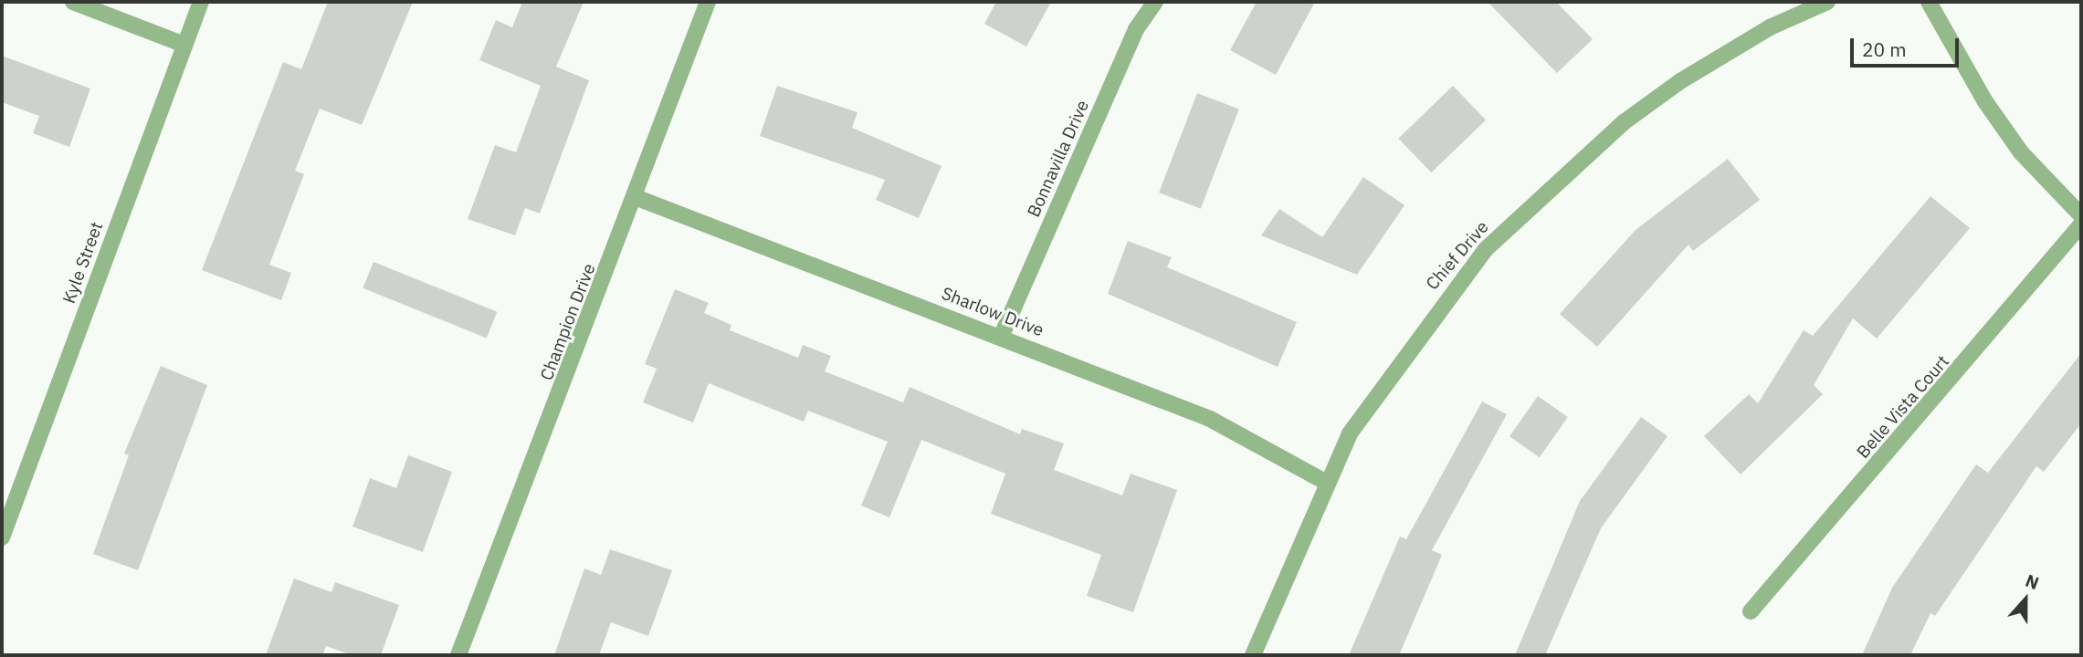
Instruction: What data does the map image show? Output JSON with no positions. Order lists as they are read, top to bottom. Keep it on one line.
{"streets":{"street":["Bonnavilla Drive","Chief Drive","Kyle Street","Sharlow Drive","Champion Drive","Belle Vista Court"]},"crossings":[["Bonnavilla Drive","Sharlow Drive"],["Chief Drive","Sharlow Drive"],["Sharlow Drive","Champion Drive"]],"scale_bar":"20 m","north":"top"}
